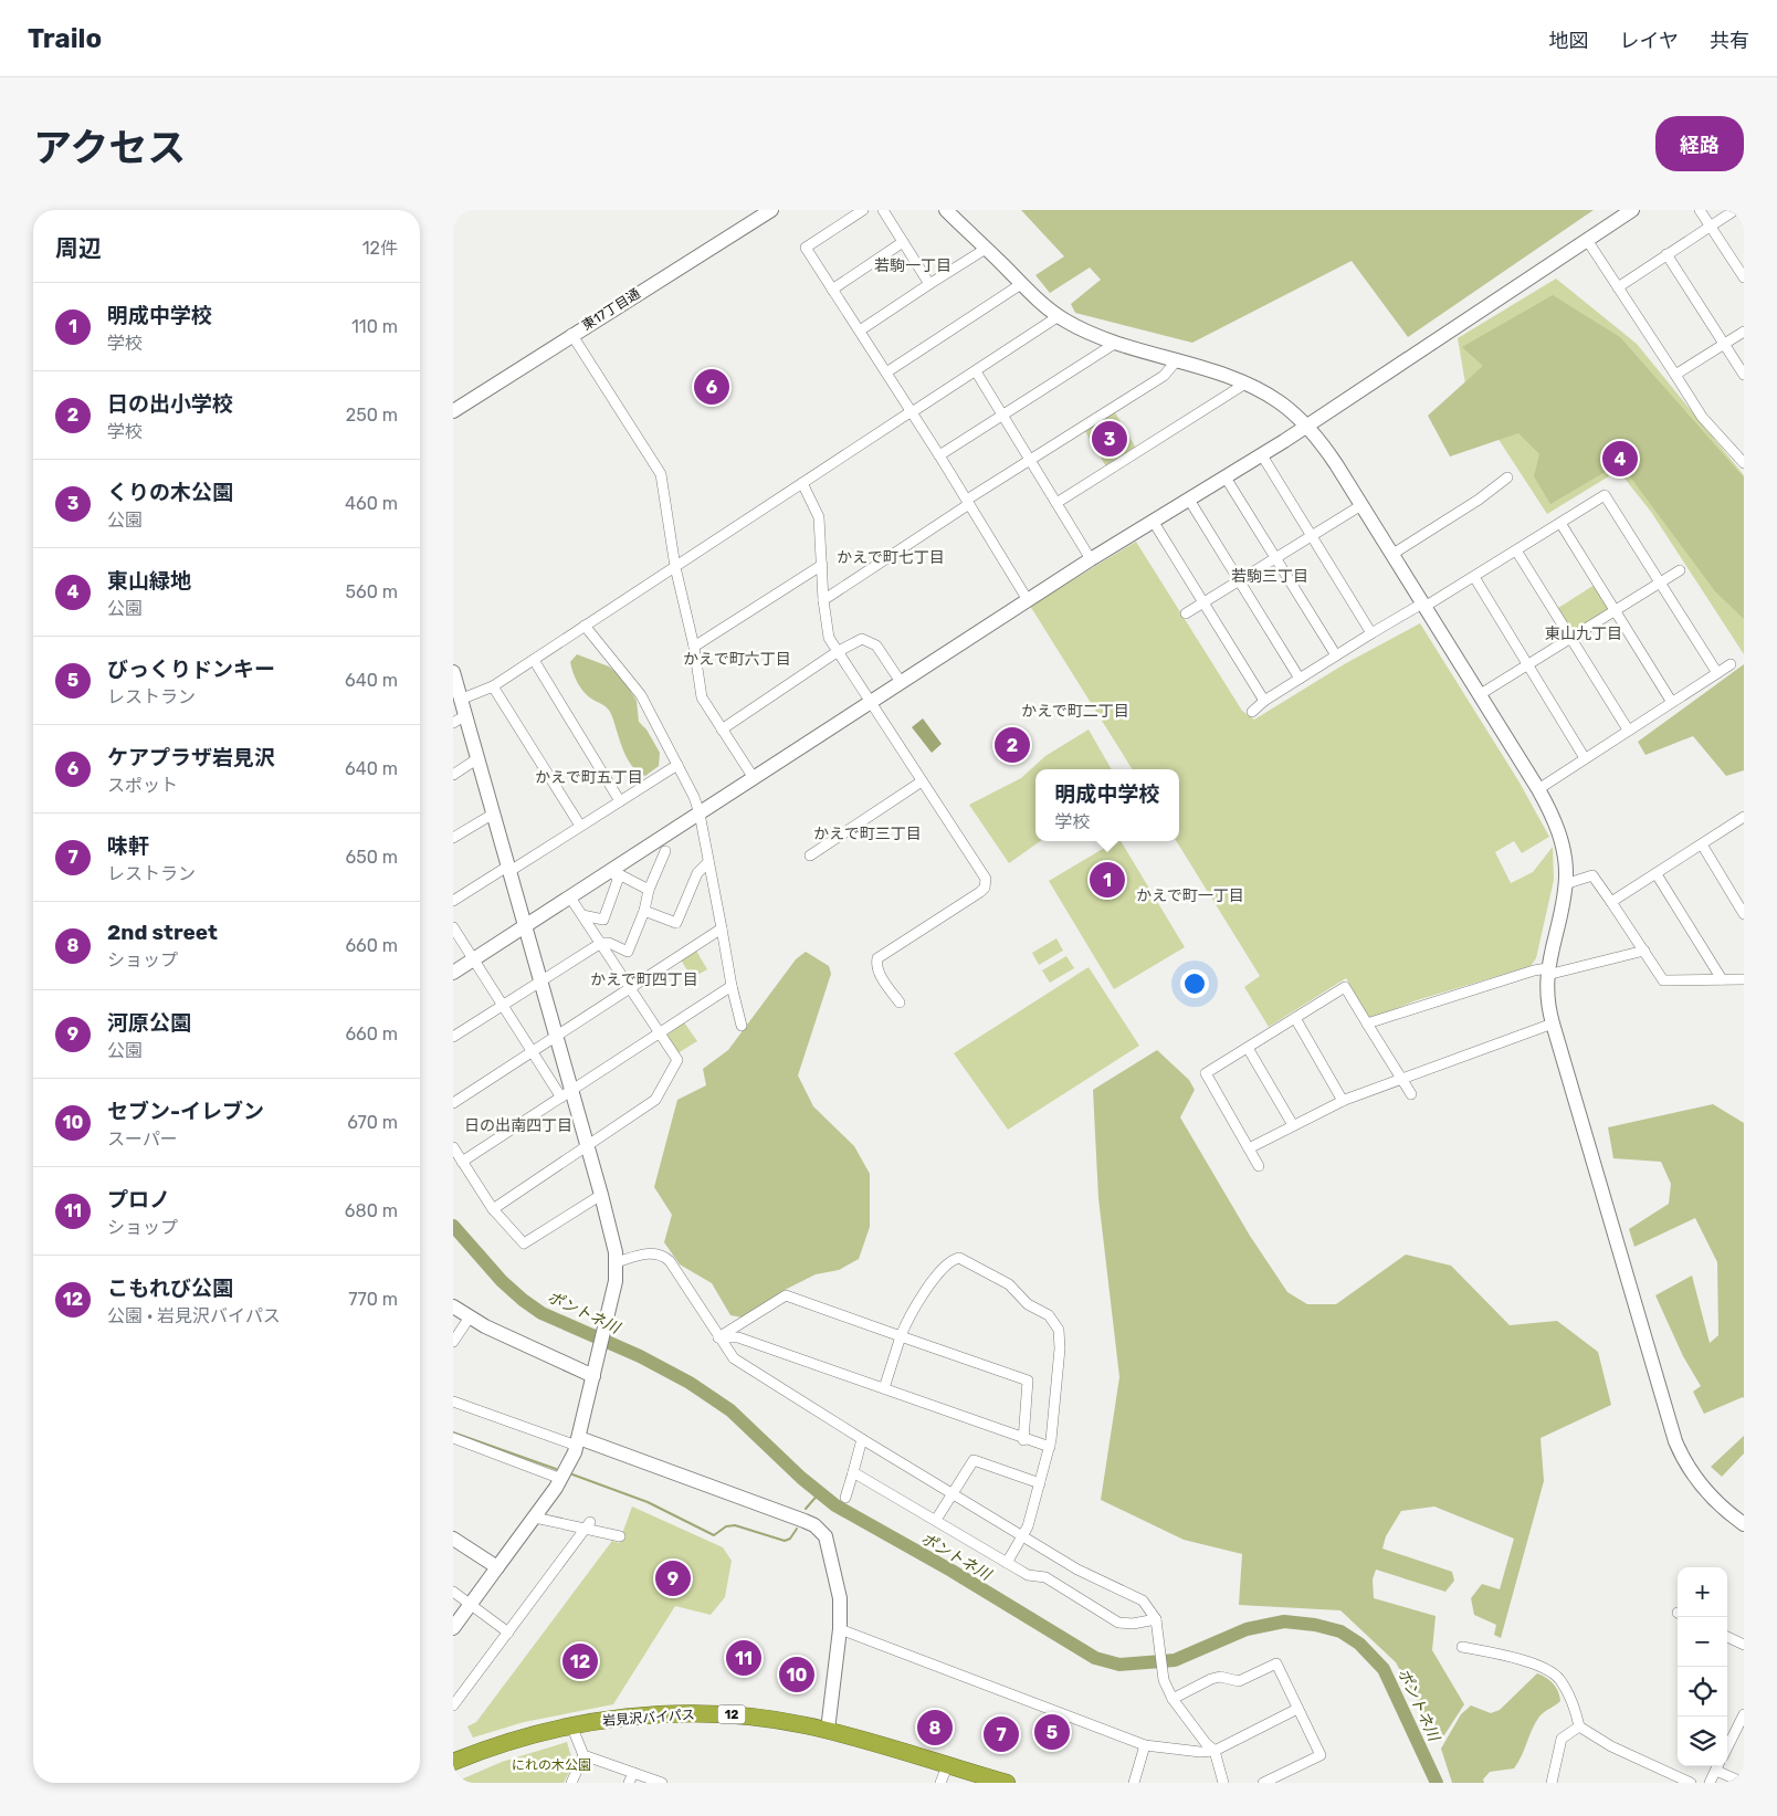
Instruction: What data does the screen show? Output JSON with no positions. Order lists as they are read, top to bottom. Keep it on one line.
{"streets":{"highway":["12","岩見沢バイパス"],"street":["東17丁目通"]},"districts":["若駒一丁目","かえで町七丁目","若駒三丁目","東山九丁目","かえで町六丁目","かえで町二丁目","かえで町五丁目","かえで町三丁目","かえで町一丁目","かえで町四丁目","日の出南四丁目"],"water":["ポントネ川"],"parks":["にれの木公園"],"page":{"header":"Trailo","nav":["地図","レイヤ","共有"],"title":"アクセス","buttons":"経路","heading":["周辺","12件"],"list":[{"mark":"1","name":"明成中学校","note":"学校","value":"110 m"},{"mark":"2","name":"日の出小学校","note":"学校","value":"250 m"},{"mark":"3","name":"くりの木公園","note":"公園","value":"460 m"},{"mark":"4","name":"東山緑地","note":"公園","value":"560 m"},{"mark":"5","name":"びっくりドンキー","note":"レストラン","value":"640 m"},{"mark":"6","name":"ケアプラザ岩見沢","note":"スポット","value":"640 m"},{"mark":"7","name":"味軒","note":"レストラン","value":"650 m"},{"mark":"8","name":"2nd street","note":"ショップ","value":"660 m"},{"mark":"9","name":"河原公園","note":"公園","value":"660 m"},{"mark":"10","name":"セブン-イレブン","note":"スーパー","value":"670 m"},{"mark":"11","name":"プロノ","note":"ショップ","value":"680 m"},{"mark":"12","name":"こもれび公園","note":"公園 · 岩見沢バイパス","value":"770 m"}],"pins":["6","3","4","2","1","9","11","12","10","8","5","7"],"popup":["明成中学校","学校"],"map_buttons":["+","−"]}}
